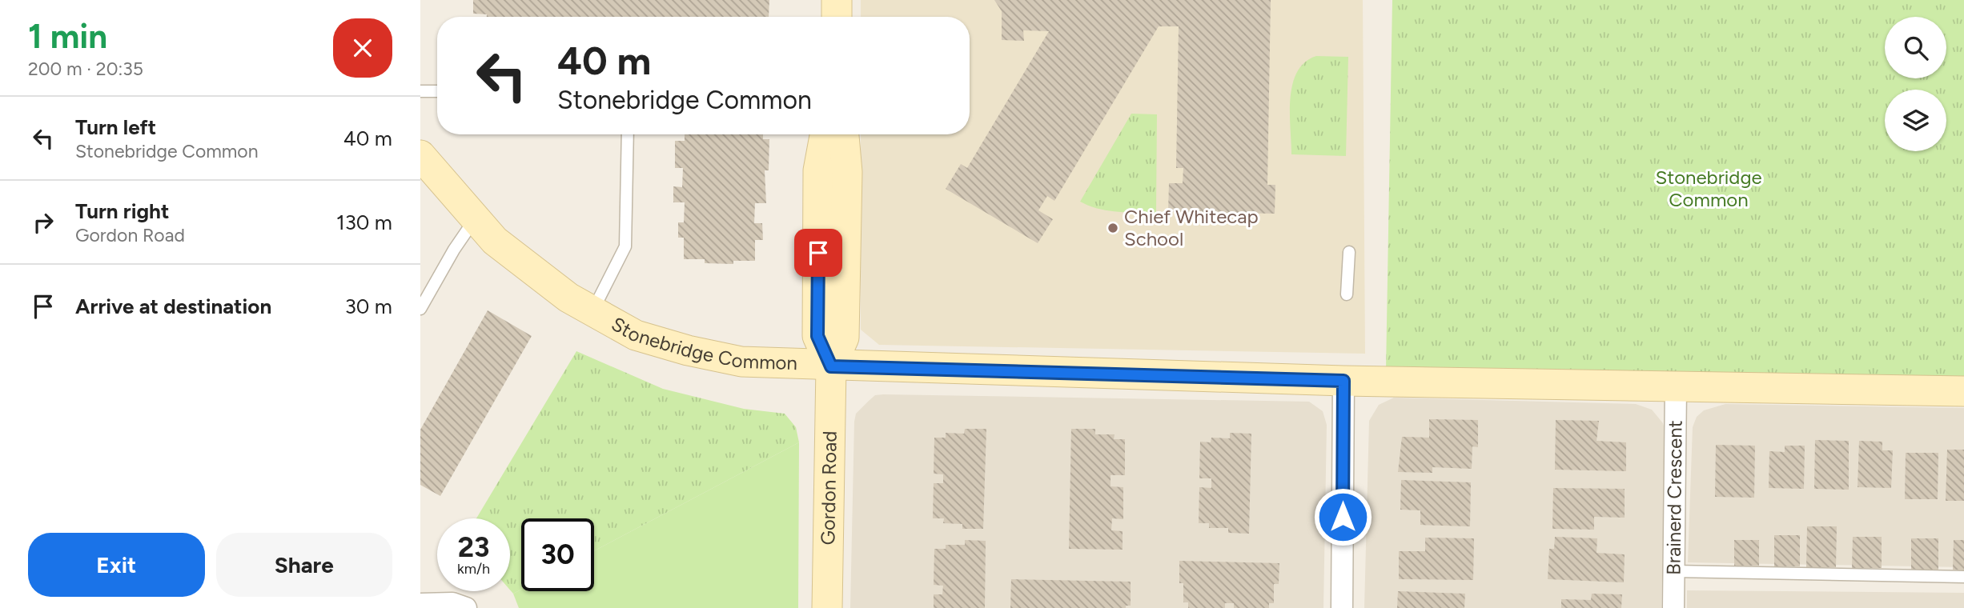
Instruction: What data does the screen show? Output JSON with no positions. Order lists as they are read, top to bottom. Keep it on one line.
{"streets":{"street":["Stonebridge Common","Gordon Road","Brainerd Crescent"]},"crossings":[["Stonebridge Common","Gordon Road"],["Stonebridge Common","Brainerd Crescent"]],"parks":["Stonebridge Common"],"places":["Chief Whitecap School"],"page":{"heading":["1 min","200 m · 20:35"],"turn":["40 m","Stonebridge Common"],"list":[{"name":"Turn left","note":"Stonebridge Common","value":"40 m"},{"name":"Turn right","note":"Gordon Road","value":"130 m"},{"name":"Arrive at destination","value":"30 m"}],"speed":"23 km/h","limit":"30","buttons":["Exit","Share"]}}
